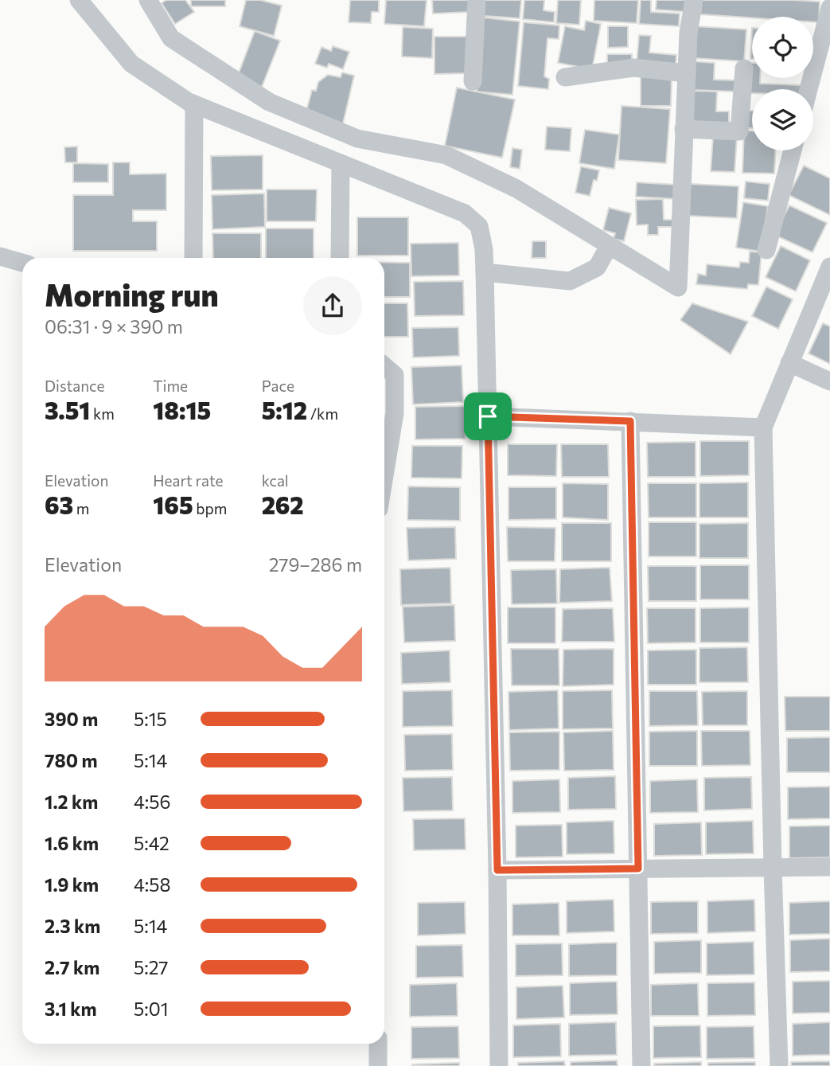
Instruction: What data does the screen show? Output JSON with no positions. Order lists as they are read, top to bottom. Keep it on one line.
{"page":{"heading":["Morning run","06:31 · 9 × 390 m"],"stats":[["Distance","3.51 km"],["Time","18:15"],["Pace","5:12 /km"],["Elevation","63 m"],["Heart rate","165 bpm"],["kcal","262"]],"chart":["Elevation","279–286 m"],"list":[{"name":"390 m","note":"5:15"},{"name":"780 m","note":"5:14"},{"name":"1.2 km","note":"4:56"},{"name":"1.6 km","note":"5:42"},{"name":"1.9 km","note":"4:58"},{"name":"2.3 km","note":"5:14"},{"name":"2.7 km","note":"5:27"},{"name":"3.1 km","note":"5:01"}]}}
